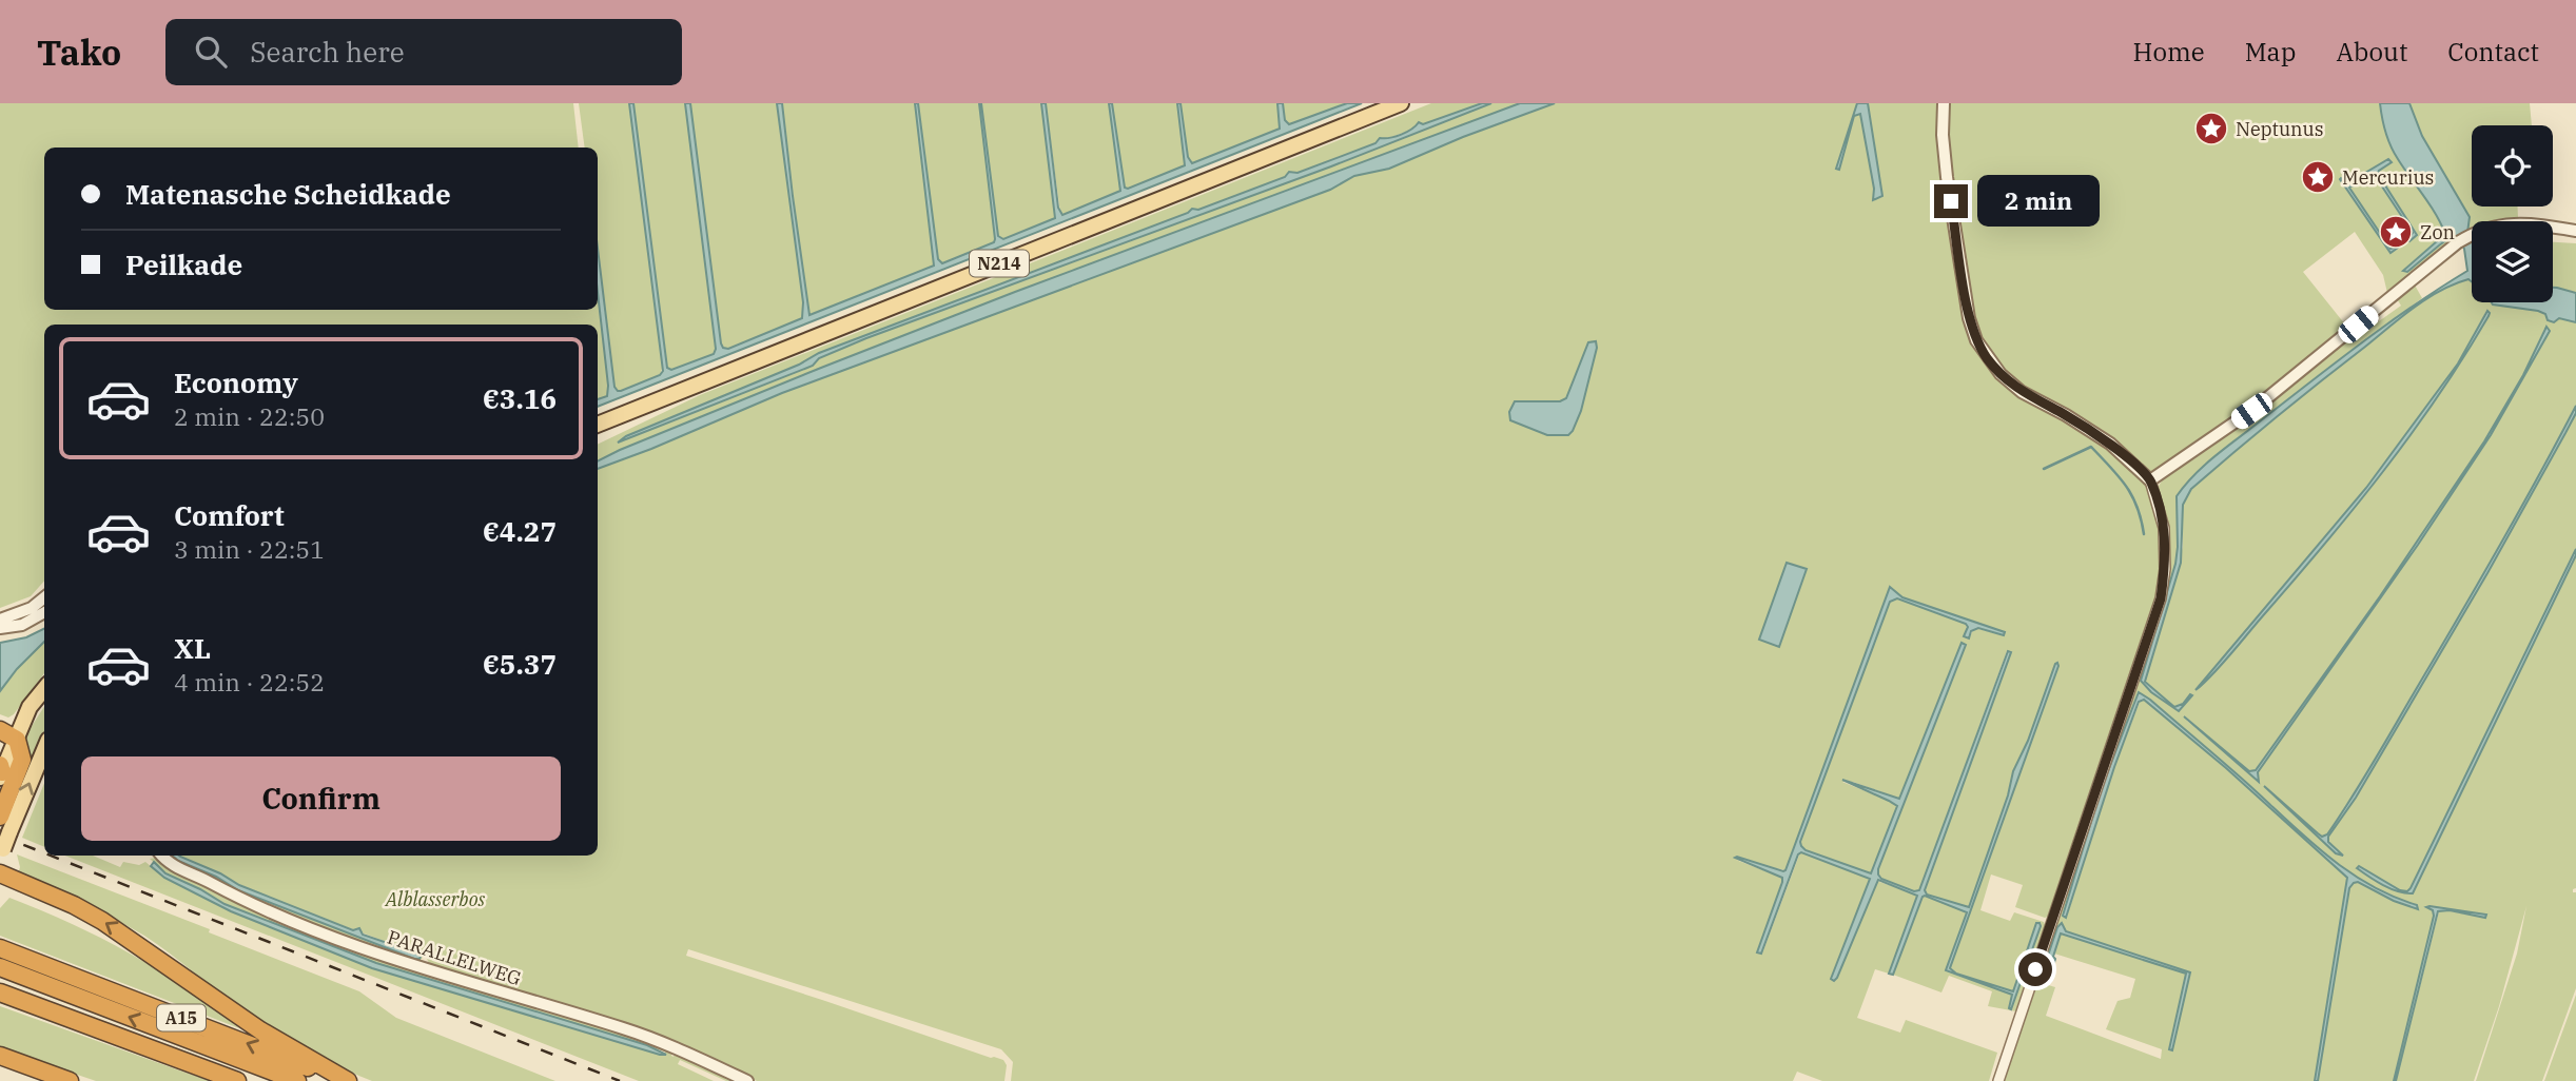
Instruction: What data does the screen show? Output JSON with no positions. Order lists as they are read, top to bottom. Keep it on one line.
{"streets":{"highway":["A15"],"main road":["N214"],"street":["PARALLELWEG"]},"parks":["Alblasserbos"],"places":{"place":["Neptunus","Mercurius","Zon"]},"page":{"header":"Tako","search":"Search here","nav":["Home","Map","About","Contact"],"banner":["Matenasche Scheidkade","Peilkade"],"bubble":"2 min","list":[{"name":"Economy","note":"2 min · 22:50","value":"€3.16"},{"name":"Comfort","note":"3 min · 22:51","value":"€4.27"},{"name":"XL","note":"4 min · 22:52","value":"€5.37"}],"buttons":"Confirm"}}
